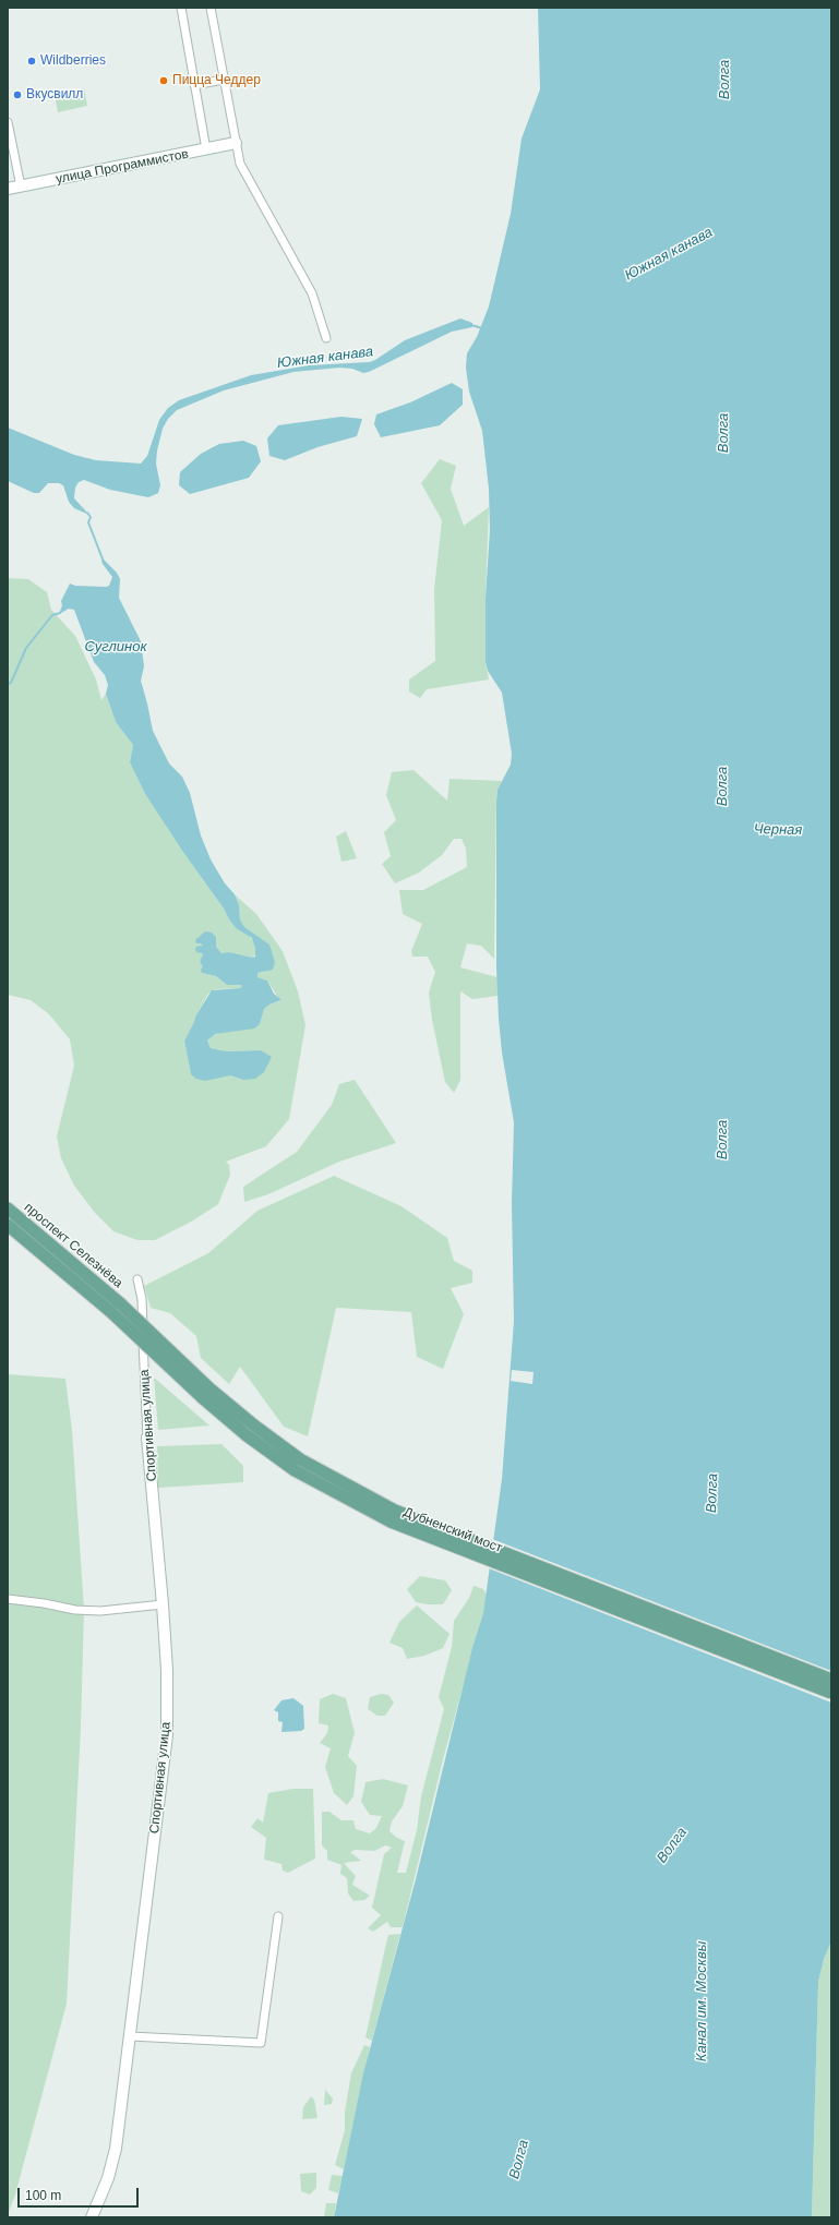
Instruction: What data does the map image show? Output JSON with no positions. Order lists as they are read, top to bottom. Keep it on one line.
{"streets":{"main road":["проспект Селезнёва","Дубненский мост"],"street":["улица Программистов","Спортивная улица"]},"crossings":[["проспект Селезнёва","Дубненский мост"]],"water":["Волга","Южная канава","Суглинок","Черная","Канал им. Москвы"],"places":["Wildberries","Пицца Чеддер","Вкусвилл"],"scale_bar":"100 m"}
